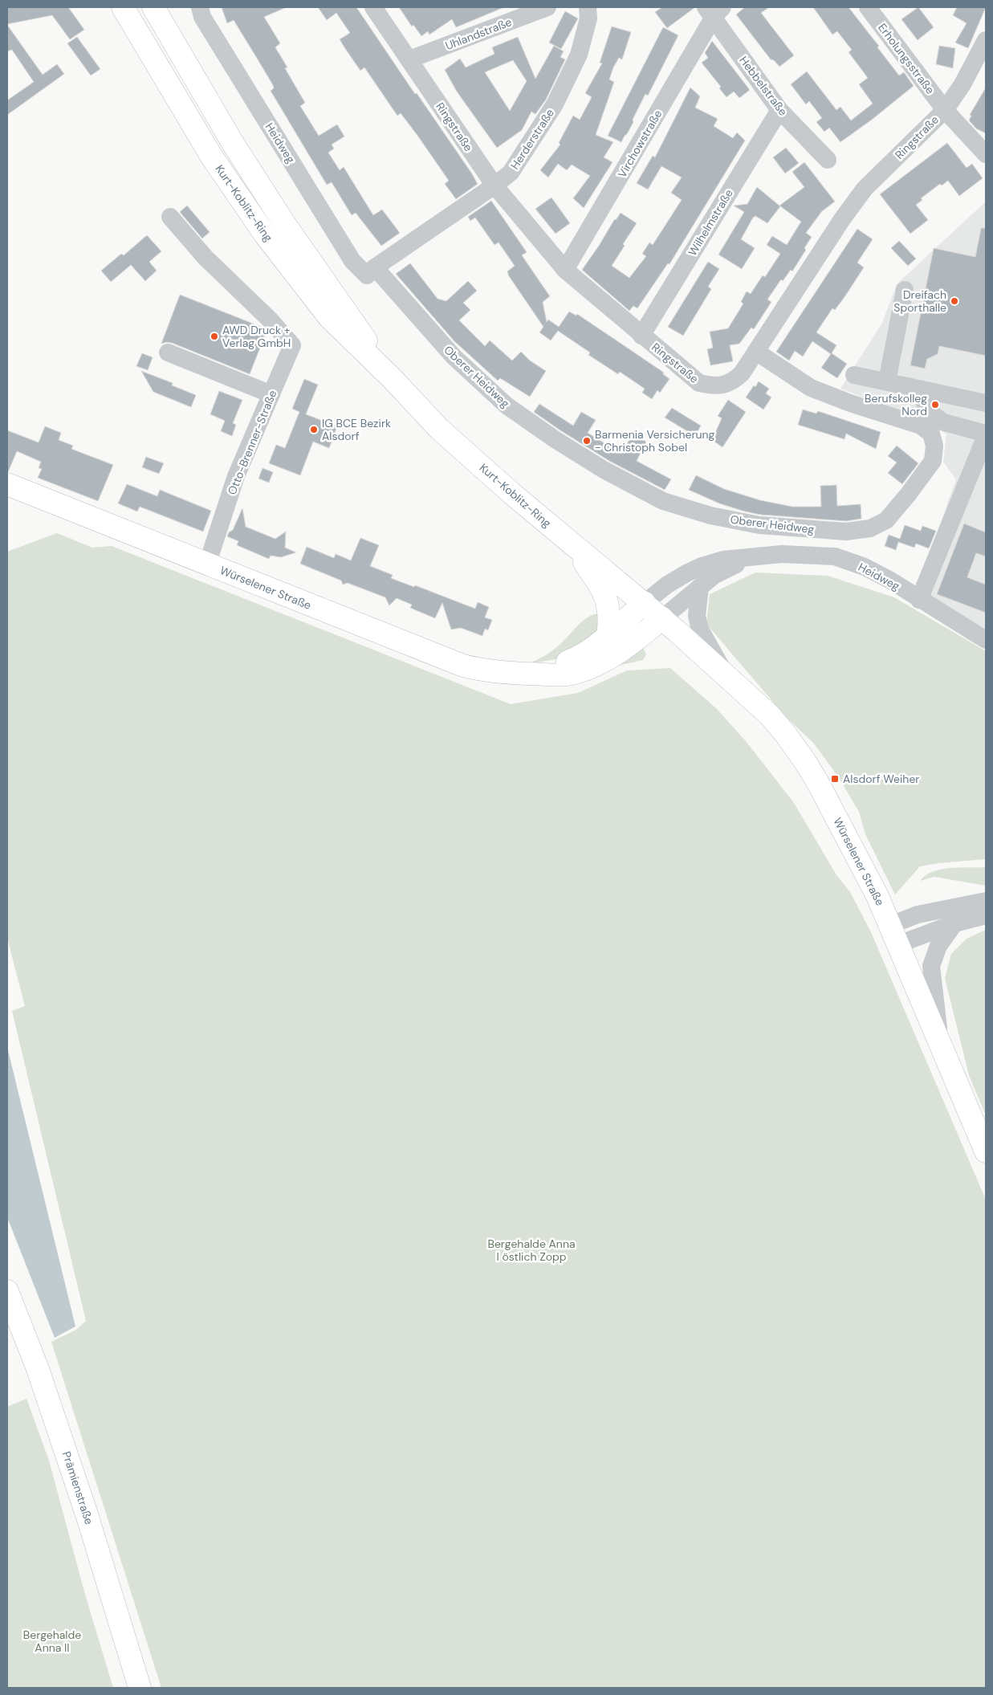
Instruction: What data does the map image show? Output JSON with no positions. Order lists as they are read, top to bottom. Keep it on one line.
{"streets":{"main road":["Kurt-Koblitz-Ring","Würselener Straße","Prämienstraße"],"street":["Uhlandstraße","Erholungsstraße","Hebbelstraße","Ringstraße","Herderstraße","Heidweg","Virchowstraße","Wilhelmstraße","Oberer Heidweg","Otto-Brenner-Straße"]},"crossings":[["Uhlandstraße","Ringstraße"],["Erholungsstraße","Ringstraße"],["Hebbelstraße","Virchowstraße"],["Hebbelstraße","Wilhelmstraße"],["Ringstraße","Herderstraße"],["Ringstraße","Virchowstraße"],["Ringstraße","Wilhelmstraße"],["Ringstraße","Oberer Heidweg"],["Herderstraße","Heidweg"],["Herderstraße","Oberer Heidweg"],["Heidweg","Kurt-Koblitz-Ring"],["Heidweg","Oberer Heidweg"],["Heidweg","Würselener Straße"],["Kurt-Koblitz-Ring","Würselener Straße"],["Otto-Brenner-Straße","Würselener Straße"]],"parks":["Bergehalde Anna I östlich Zopp","Bergehalde Anna II"],"places":{"other":["Dreifach Sporthalle","AWD Druck + Verlag GmbH","Berufskolleg Nord","IG BCE Bezirk Alsdorf","Barmenia Versicherung - Christoph Sobel"],"transit":["Alsdorf Weiher"]}}
